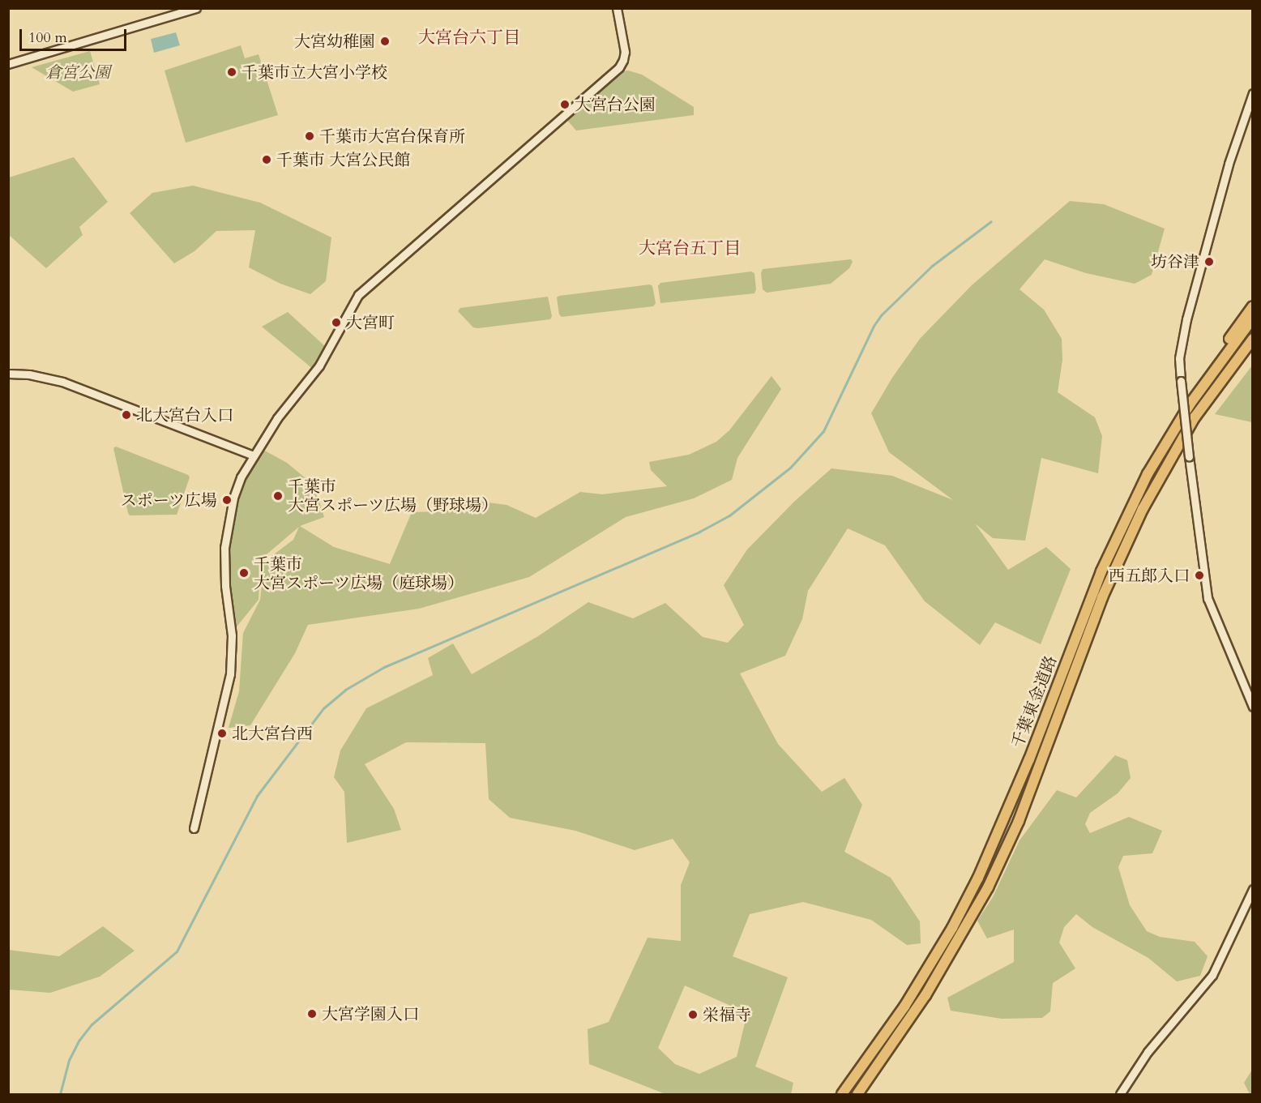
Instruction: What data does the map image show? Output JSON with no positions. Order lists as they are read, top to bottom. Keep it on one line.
{"streets":{"highway":["千葉東金道路"]},"districts":["大宮台六丁目","大宮台五丁目"],"parks":["倉宮公園"],"places":["大宮幼稚園","千葉市立大宮小学校","大宮台公園","千葉市大宮台保育所","千葉市 大宮公民館","坊谷津","大宮町","北大宮台入口","千葉市 大宮スポーツ広場（野球場）","スポーツ広場","千葉市 大宮スポーツ広場（庭球場）","西五郎入口","北大宮台西","大宮学園入口","栄福寺"],"scale_bar":"100 m"}
